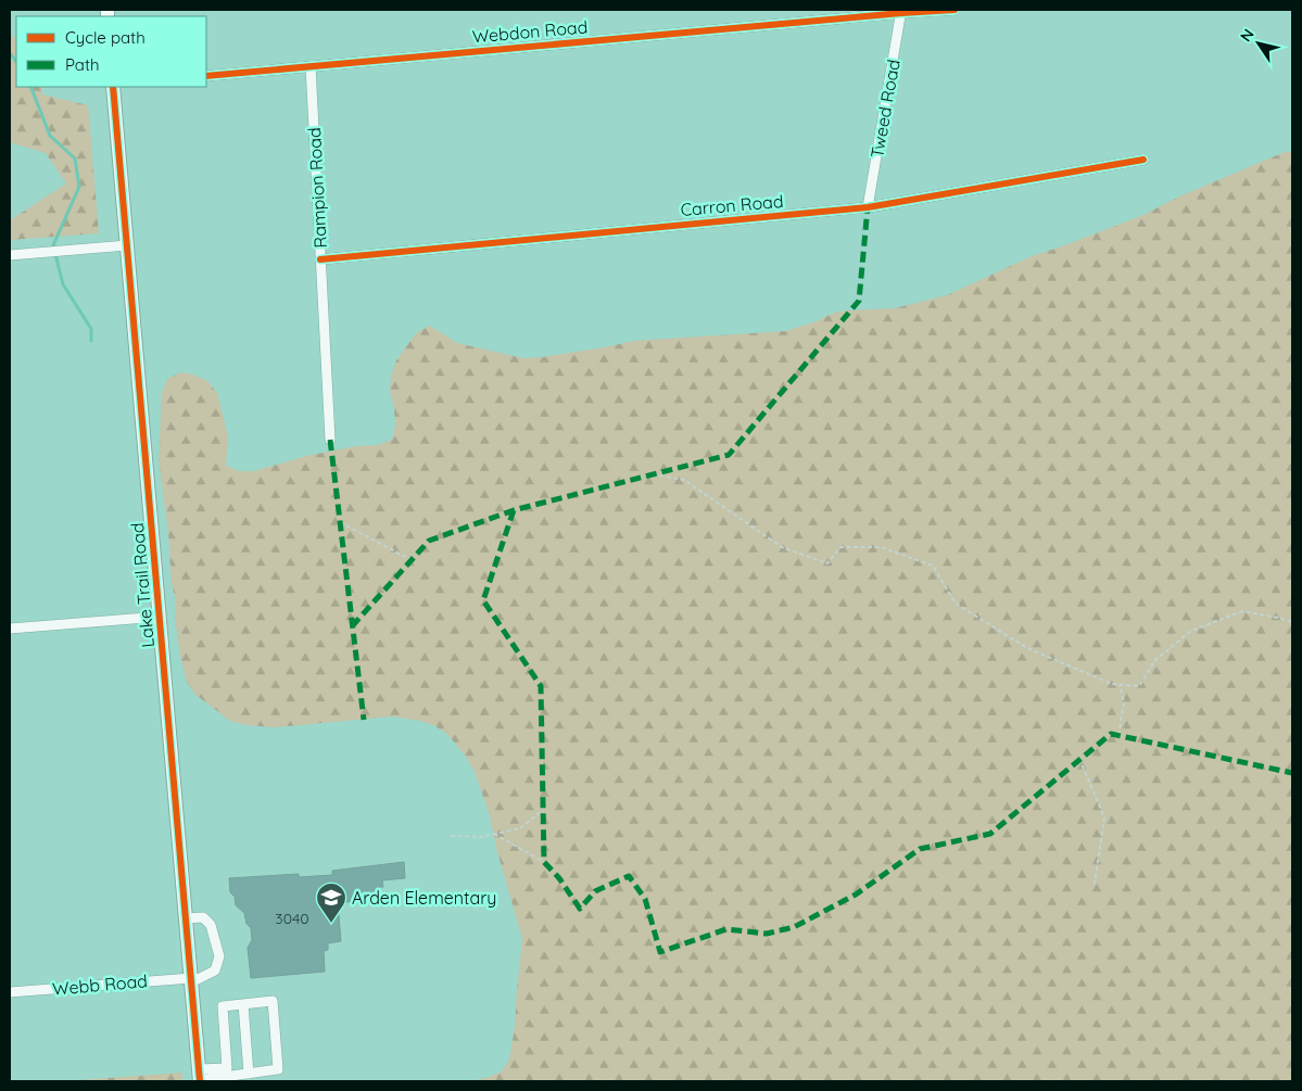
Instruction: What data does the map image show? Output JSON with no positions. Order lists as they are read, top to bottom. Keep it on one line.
{"streets":{"street":["Webdon Road","Tweed Road","Rampion Road","Carron Road","Lake Trail Road","Webb Road"]},"crossings":[["Webdon Road","Tweed Road"],["Webdon Road","Rampion Road"],["Tweed Road","Carron Road"],["Rampion Road","Carron Road"],["Lake Trail Road","Webb Road"]],"places":{"school or university":["Arden Elementary"]},"house_numbers":["3040"],"legend":["Cycle path","Path"],"north":"top left"}
